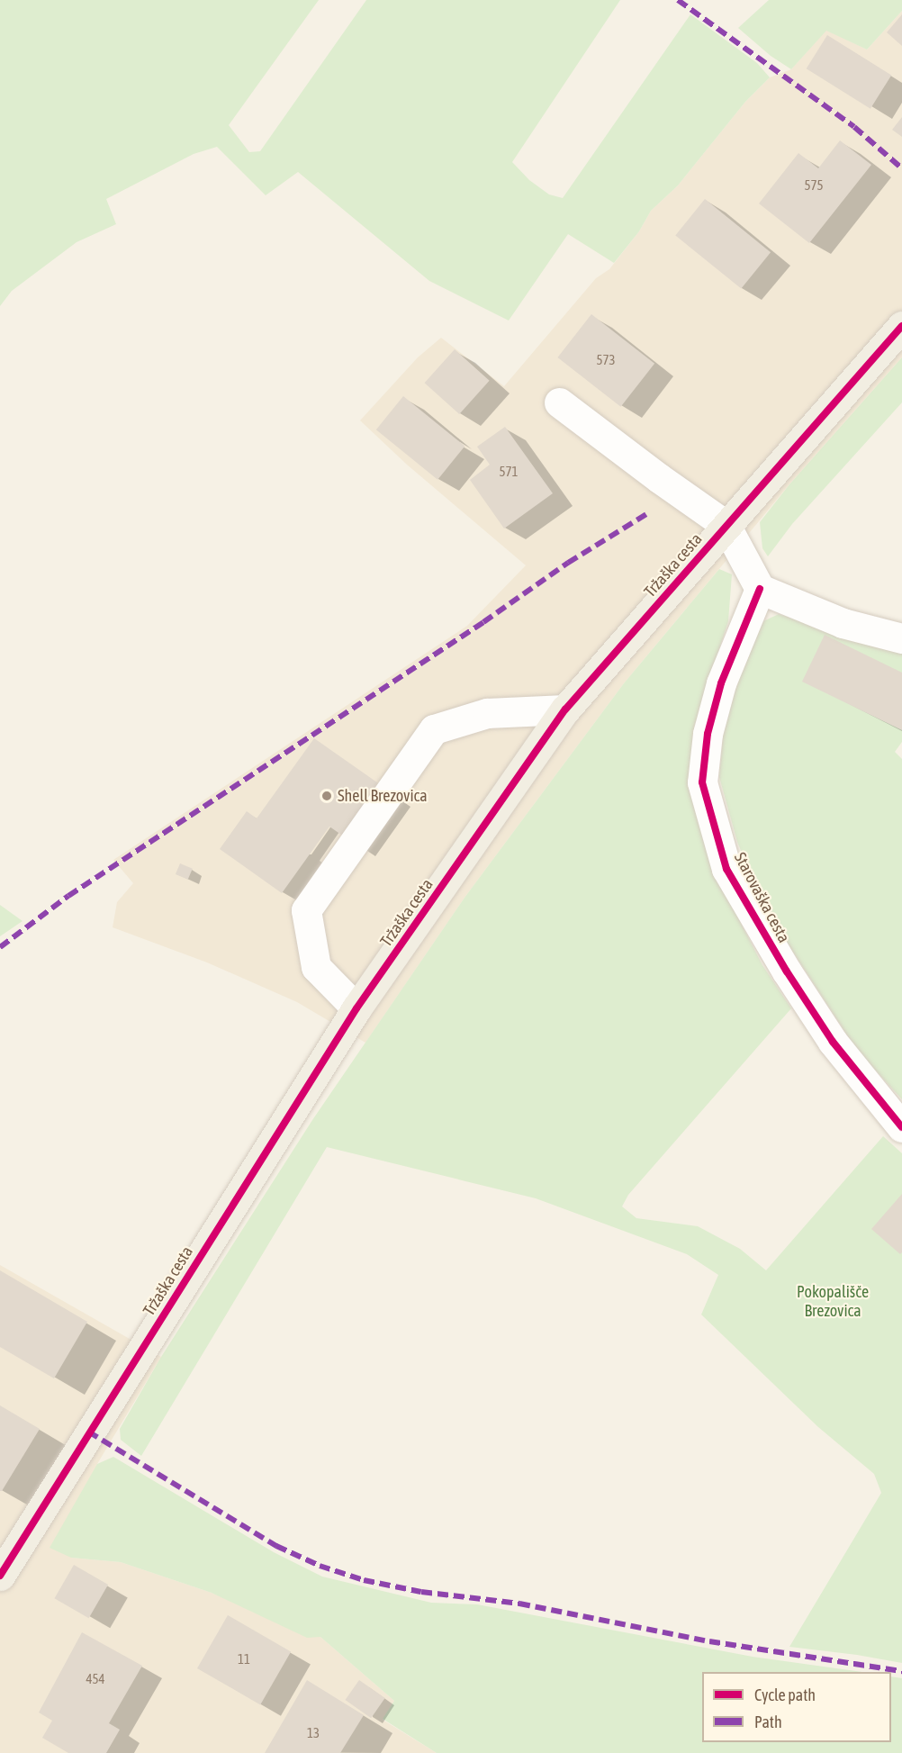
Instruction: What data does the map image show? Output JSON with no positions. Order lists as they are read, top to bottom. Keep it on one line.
{"streets":{"main road":["Tržaška cesta"],"street":["Starovaška cesta"]},"parks":["Pokopališče Brezovica"],"places":["Shell Brezovica"],"house_numbers":["575","573","571","11","454","13"],"legend":["Cycle path","Path"]}
